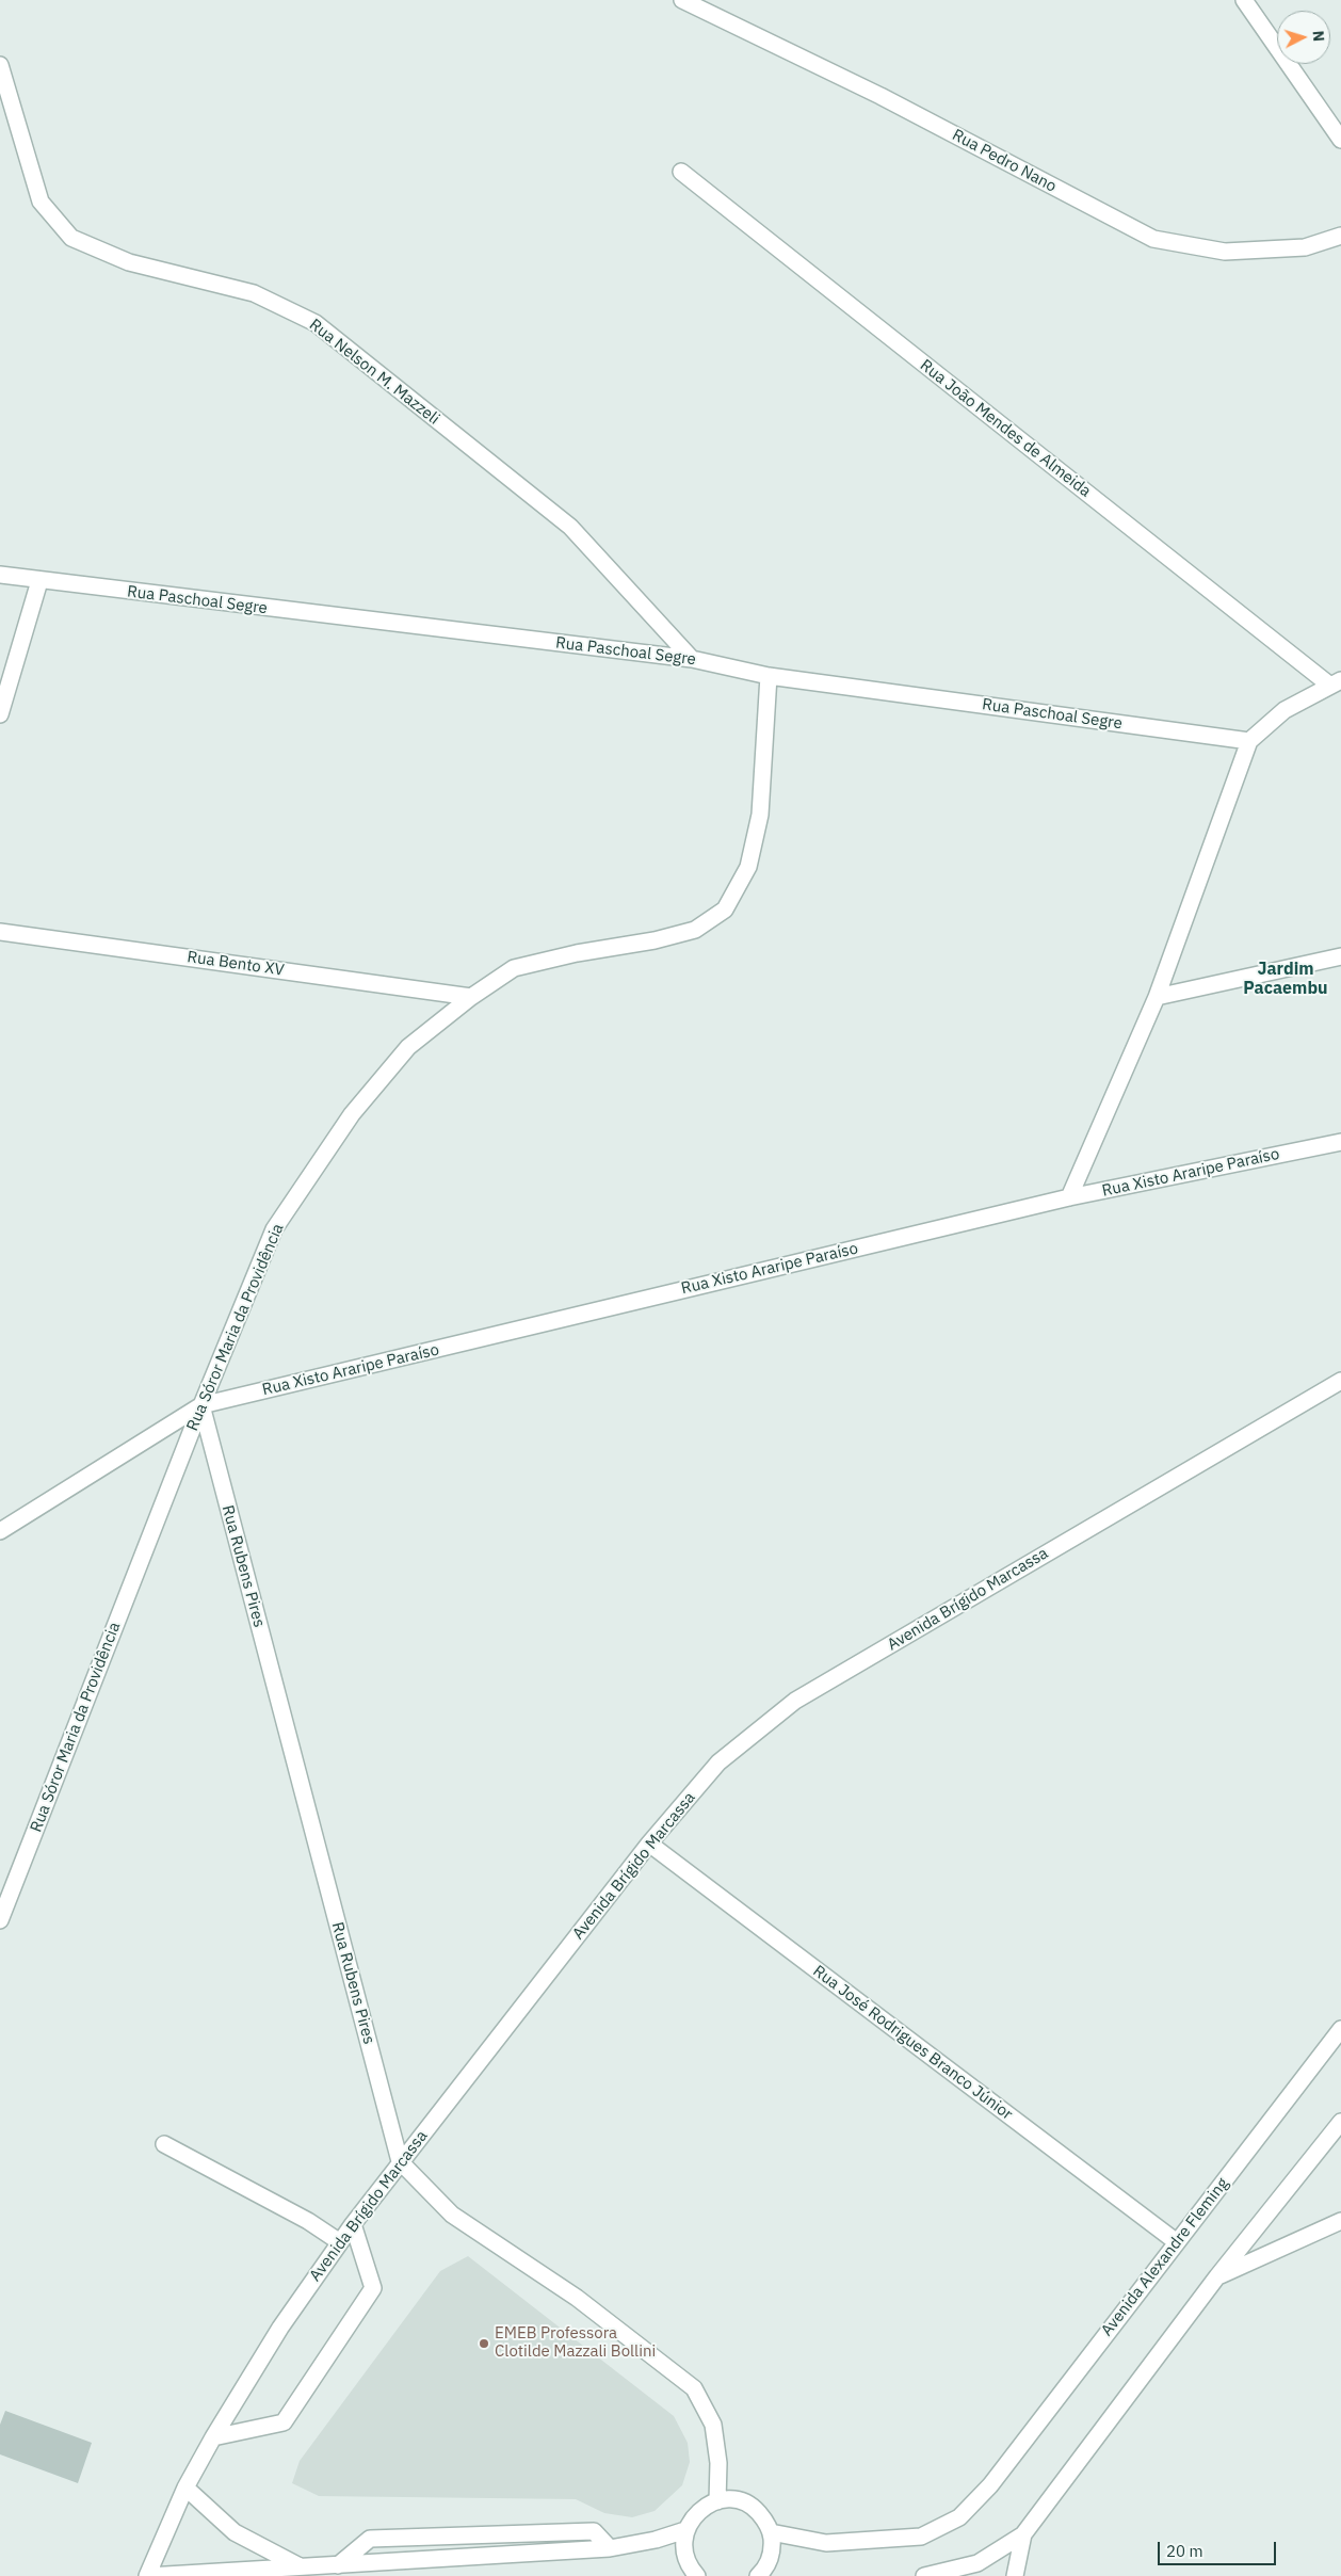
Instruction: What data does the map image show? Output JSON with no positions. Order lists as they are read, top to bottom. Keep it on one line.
{"streets":{"street":["Rua Pedro Nano","Rua Nelson M. Mazzeli","Rua João Mendes de Almeida","Rua Paschoal Segre","Rua Bento XV","Rua Xisto Araripe Paraíso","Rua Sóror Maria da Providência","Rua Rubens Pires","Avenida Brígido Marcassa","Rua José Rodrigues Branco Júnior","Avenida Alexandre Fleming"]},"crossings":[["Rua Nelson M. Mazzeli","Rua Paschoal Segre"],["Rua Paschoal Segre","Rua Sóror Maria da Providência"],["Rua Bento XV","Rua Sóror Maria da Providência"],["Rua Xisto Araripe Paraíso","Rua Sóror Maria da Providência"],["Rua Xisto Araripe Paraíso","Rua Rubens Pires"],["Rua Sóror Maria da Providência","Rua Rubens Pires"],["Rua Rubens Pires","Avenida Brígido Marcassa"],["Avenida Brígido Marcassa","Rua José Rodrigues Branco Júnior"],["Rua José Rodrigues Branco Júnior","Avenida Alexandre Fleming"]],"districts":["Jardim Pacaembu"],"places":["EMEB Professora Clotilde Mazzali Bollini"],"scale_bar":"20 m","north":"right"}
